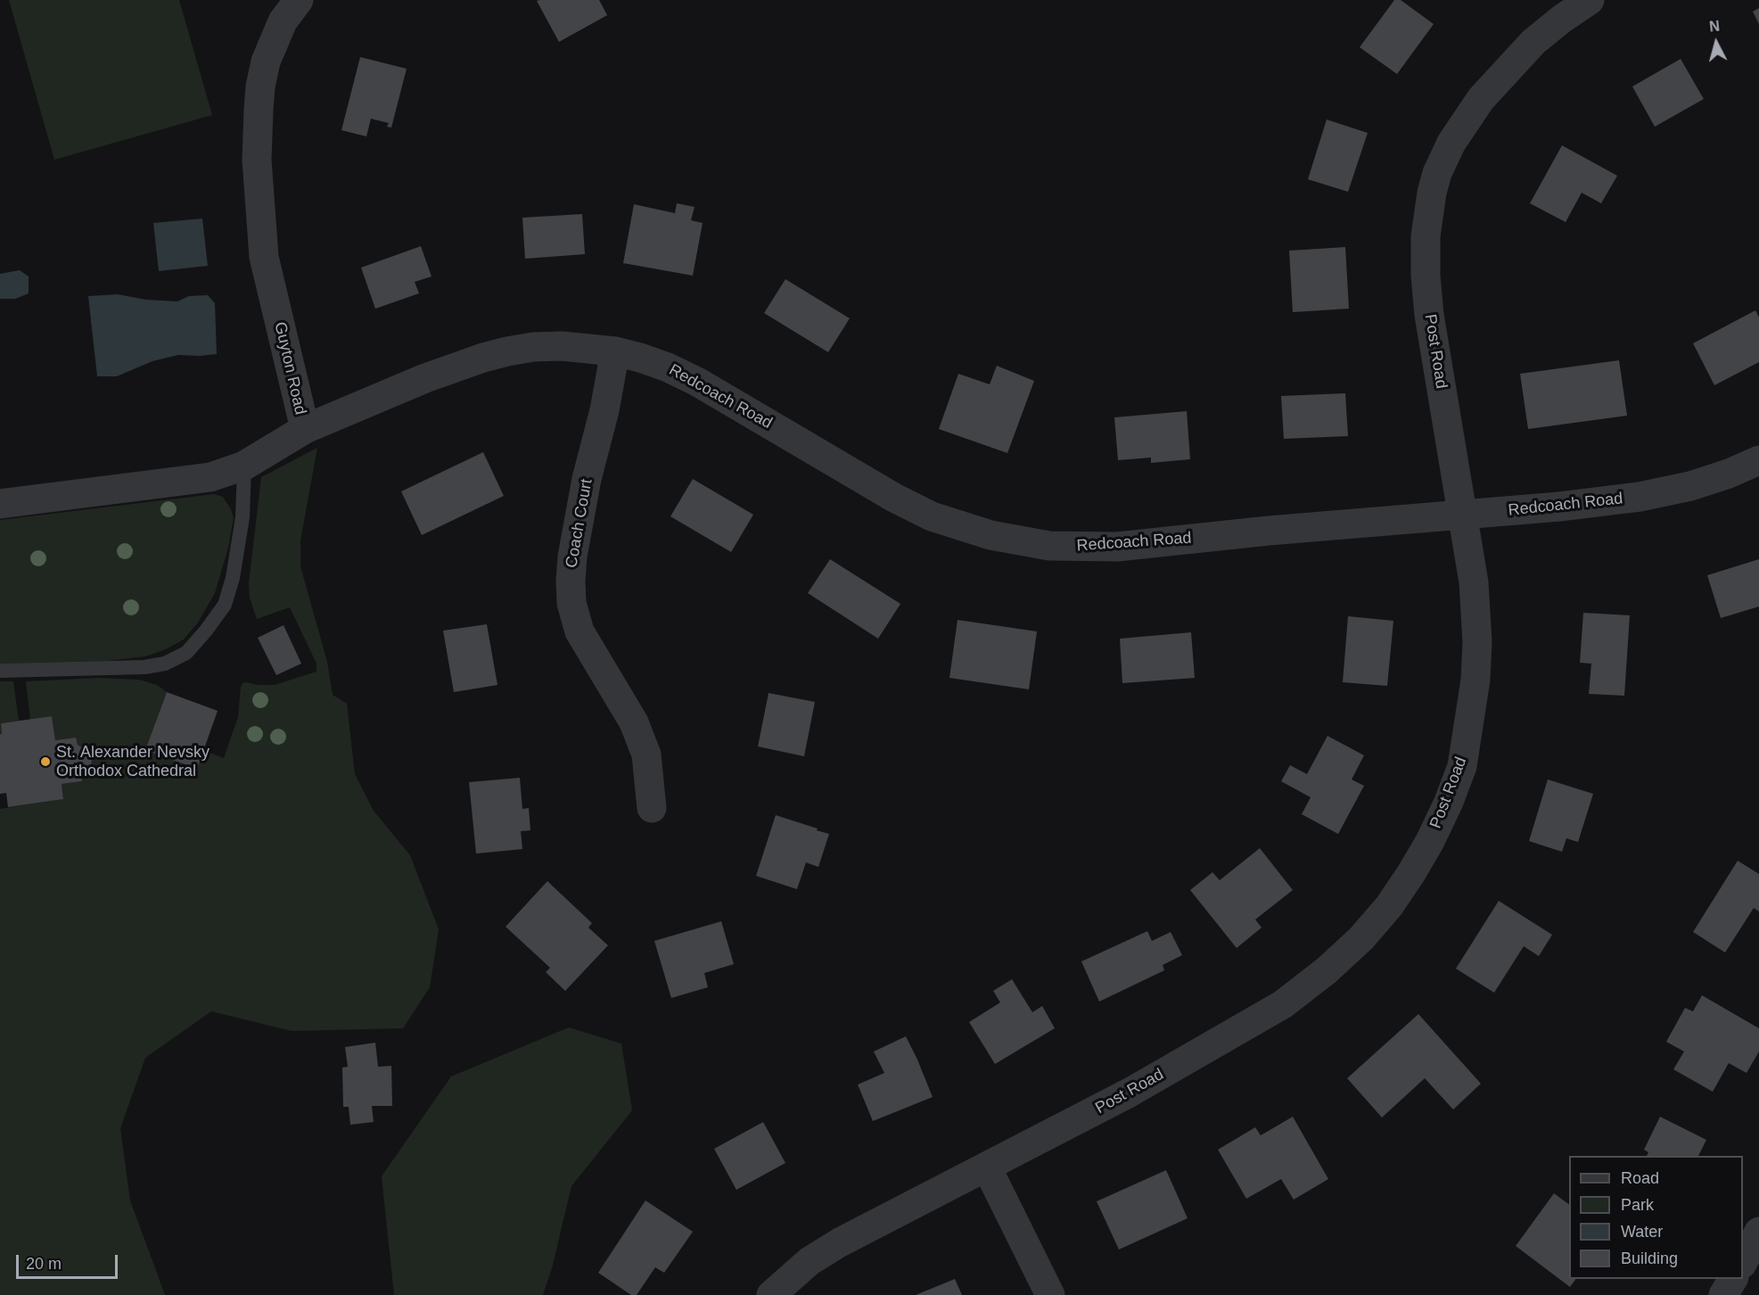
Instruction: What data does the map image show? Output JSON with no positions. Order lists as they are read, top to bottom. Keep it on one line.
{"streets":{"street":["Post Road","Guyton Road","Redcoach Road","Coach Court"]},"crossings":[["Post Road","Redcoach Road"],["Guyton Road","Redcoach Road"],["Redcoach Road","Coach Court"]],"places":["St. Alexander Nevsky Orthodox Cathedral"],"legend":["Road","Park","Water","Building"],"scale_bar":"20 m","north":"top"}
